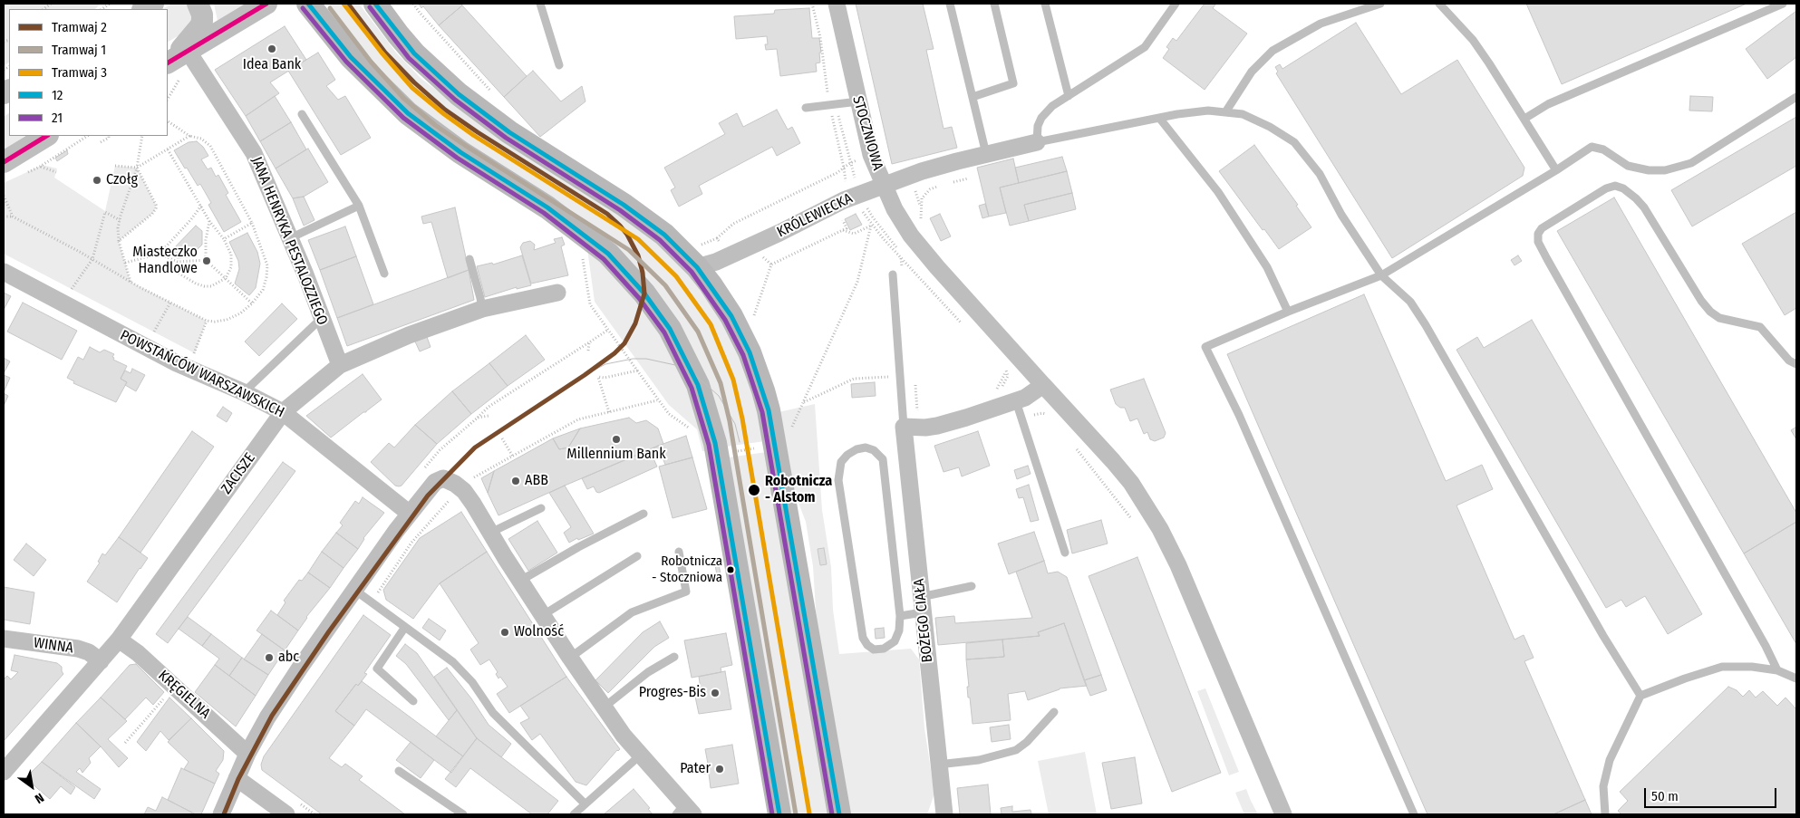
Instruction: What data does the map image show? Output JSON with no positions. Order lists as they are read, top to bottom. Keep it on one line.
{"streets":{"street":["STOCZNIOWA","KRÓLEWIECKA","JANA HENRYKA PESTALOZZIEGO","POWSTAŃCÓW WARSZAWSKICH","ZACISZE","BOŻEGO CIAŁA","WINNA","KRĘGIELNA"]},"crossings":[["STOCZNIOWA","KRÓLEWIECKA"],["JANA HENRYKA PESTALOZZIEGO","ZACISZE"],["POWSTAŃCÓW WARSZAWSKICH","ZACISZE"],["ZACISZE","WINNA"],["ZACISZE","KRĘGIELNA"]],"places":["Idea Bank","Czołg","Miasteczko Handlowe","Millennium Bank","ABB","Robotnicza - Alstom","Robotnicza - Stoczniowa","Wolność","abc","Progres-Bis","Pater"],"lines":["tram line 2","tram line 3","transit line 12","transit line 21","tram line 1"],"legend":["Tramwaj 2","Tramwaj 1","Tramwaj 3","12","21"],"scale_bar":"50 m","north":"bottom right"}
